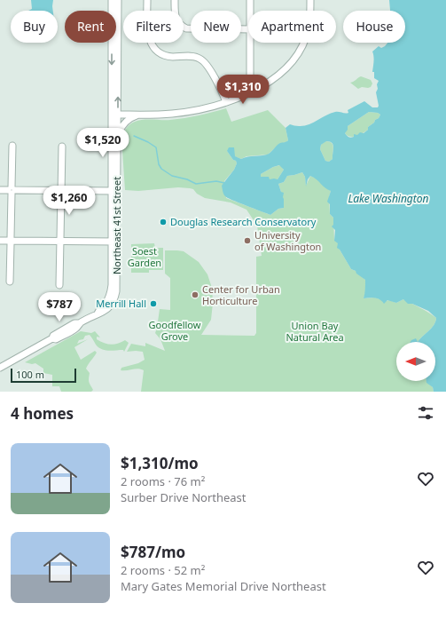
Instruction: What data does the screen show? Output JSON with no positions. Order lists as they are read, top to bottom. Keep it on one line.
{"streets":{"street":["Northeast 41st Street"]},"water":["Lake Washington"],"parks":["Soest Garden","Goodfellow Grove","Union Bay Natural Area"],"places":["Douglas Research Conservatory","University of Washington","Center for Urban Horticulture","Merrill Hall"],"scale_bar":"100 m","north":"left","page":{"chip":["Buy","Rent","Filters","New","Apartment","House"],"price":["$1,310","$1,520","$1,260","$787"],"scale":"100 m","heading":"4 homes","list":[{"name":"$1,310/mo","note":"2 rooms · 76 m² · Surber Drive Northeast"},{"name":"$787/mo","note":"2 rooms · 52 m² · Mary Gates Memorial Drive Northeast"}]}}
